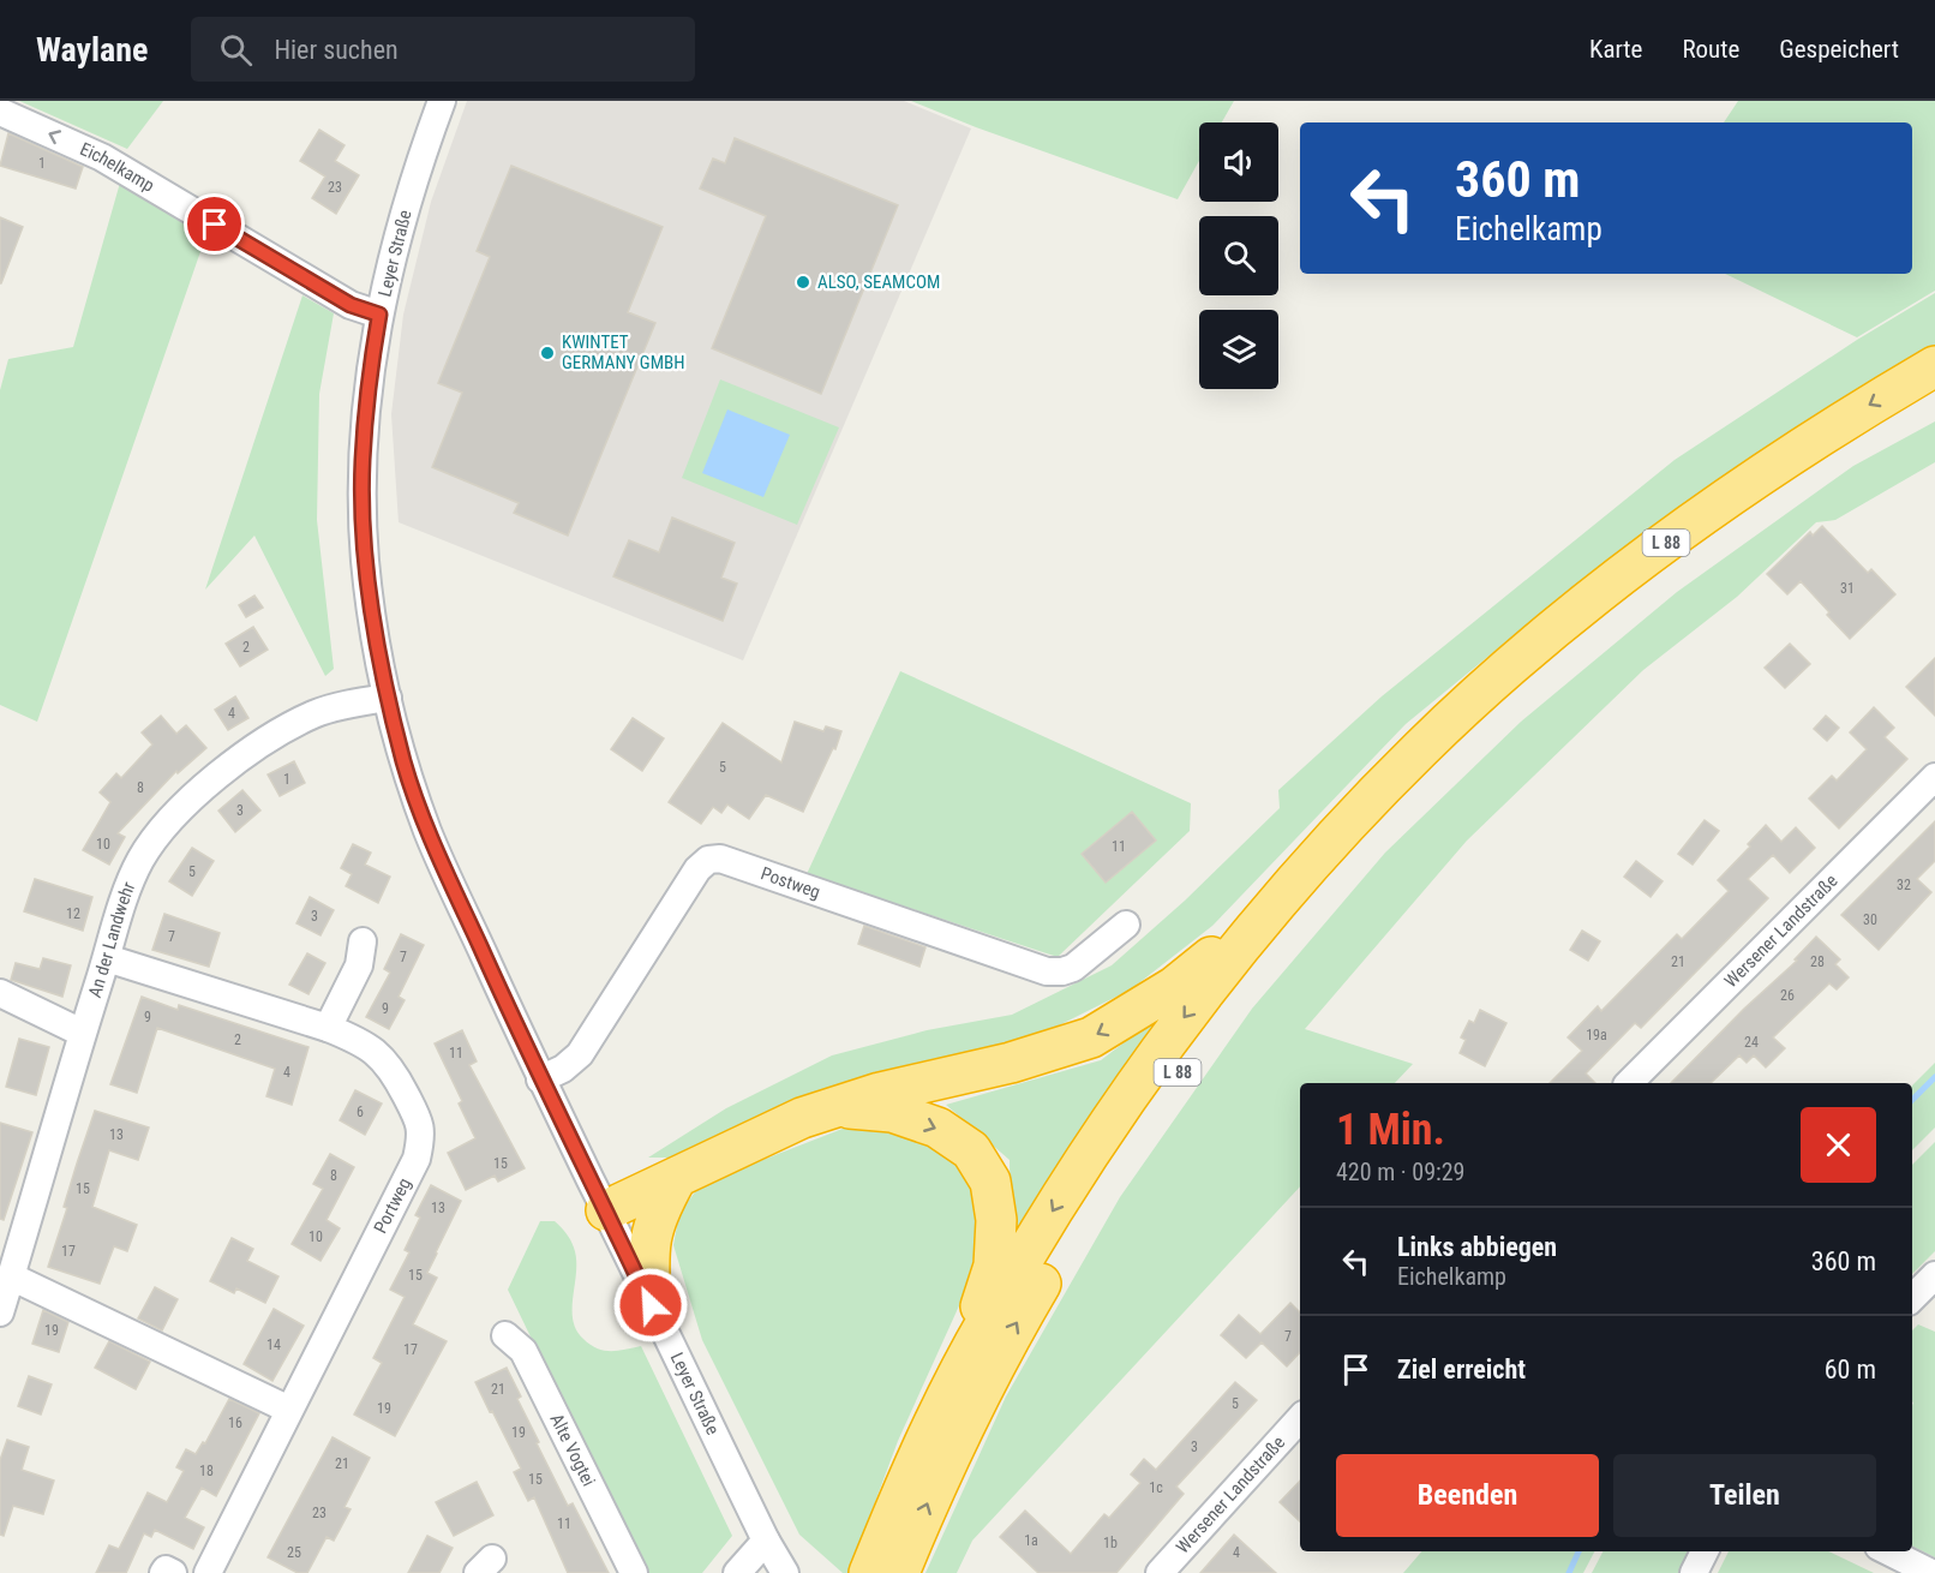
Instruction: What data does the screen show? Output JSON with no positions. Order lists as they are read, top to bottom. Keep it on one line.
{"streets":{"highway":["L 88"],"street":["Eichelkamp","Leyer Straße","Postweg","Wersener Landstraße","An der Landwehr","Portweg","Alte Vogtei"]},"crossings":[["Eichelkamp","Leyer Straße"],["Leyer Straße","Postweg"],["Leyer Straße","An der Landwehr"],["An der Landwehr","Portweg"]],"one_way":["Eichelkamp"],"places":["ALSO, SEAMCOM","KWINTET GERMANY GMBH"],"house_numbers":["1","23","31","2","4","5","1","8","3","10","11","5","32","12","3","30","7","7","21","28","26","9","9","19a","2","24","11","4","6","13","15","8","15","13","10","17","15","19","7","14","17","21","5","19","16","19","3","21","18","15","1c","23","11","1a","1b","25","4"],"page":{"header":"Waylane","search":"Hier suchen","nav":["Karte","Route","Gespeichert"],"turn":["360 m","Eichelkamp"],"heading":["1 Min.","420 m · 09:29"],"list":[{"name":"Links abbiegen","note":"Eichelkamp","value":"360 m"},{"name":"Ziel erreicht","value":"60 m"}],"buttons":["Beenden","Teilen"]}}
